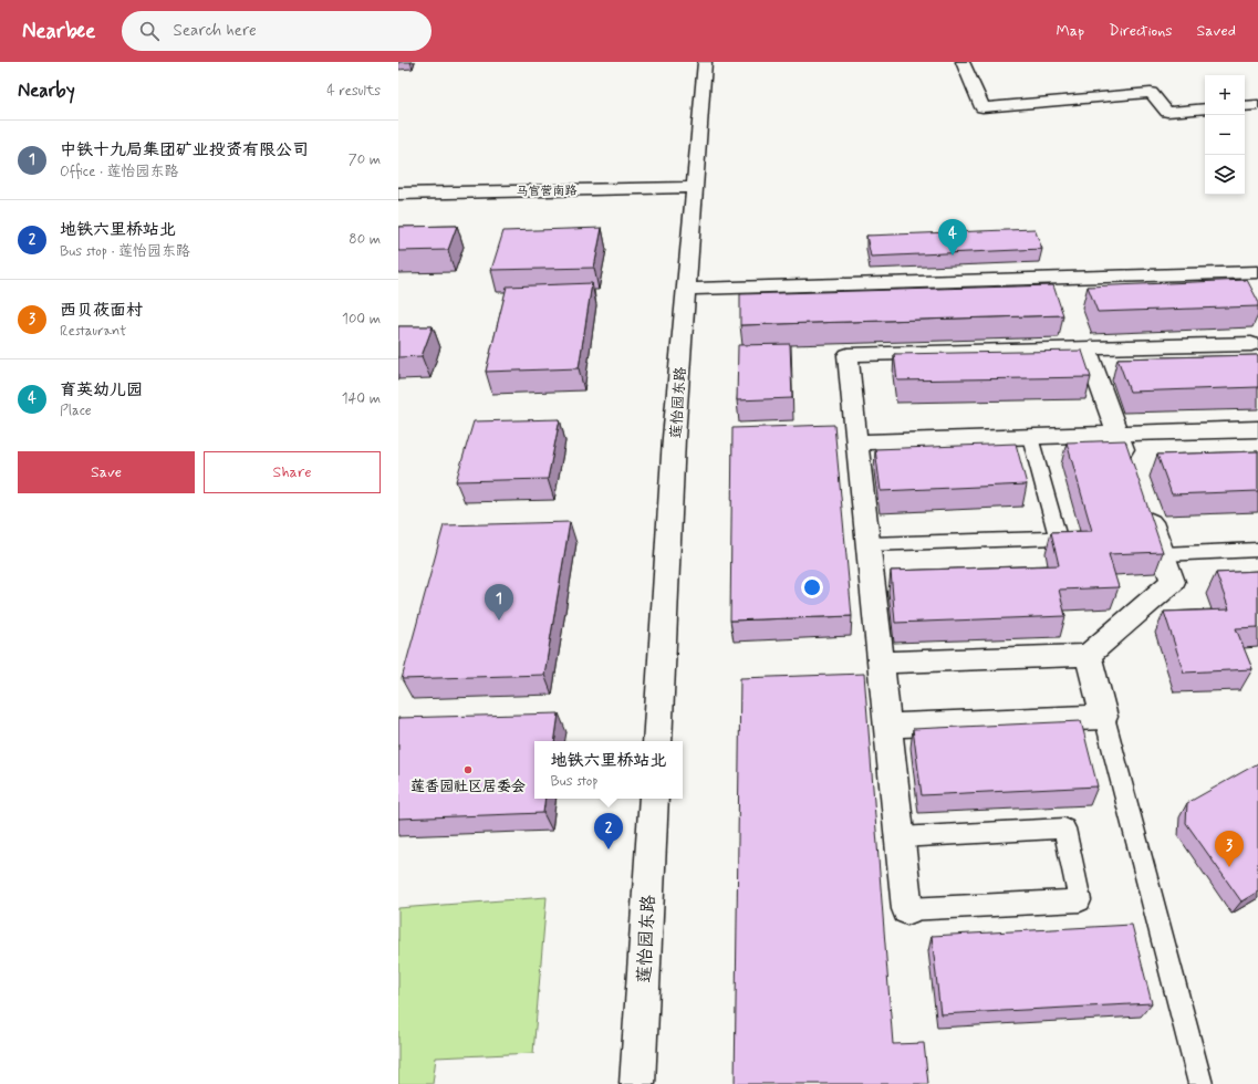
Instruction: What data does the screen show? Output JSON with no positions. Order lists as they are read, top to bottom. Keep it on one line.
{"streets":{"street":["马官营南路","莲怡园东路"]},"crossings":[["马官营南路","莲怡园东路"]],"places":["莲香园社区居委会"],"page":{"header":"Nearbee","search":"Search here","nav":["Map","Directions","Saved"],"heading":["Nearby","4 results"],"map_buttons":["+","−"],"list":[{"mark":"1","name":"中铁十九局集团矿业投资有限公司","note":"Office · 莲怡园东路","value":"70 m"},{"mark":"2","name":"地铁六里桥站北","note":"Bus stop · 莲怡园东路","value":"80 m"},{"mark":"3","name":"西贝莜面村","note":"Restaurant","value":"100 m"},{"mark":"4","name":"育英幼儿园","note":"Place","value":"140 m"}],"pins":["4","1","2","3"],"buttons":["Save","Share"],"popup":["地铁六里桥站北","Bus stop"]}}
